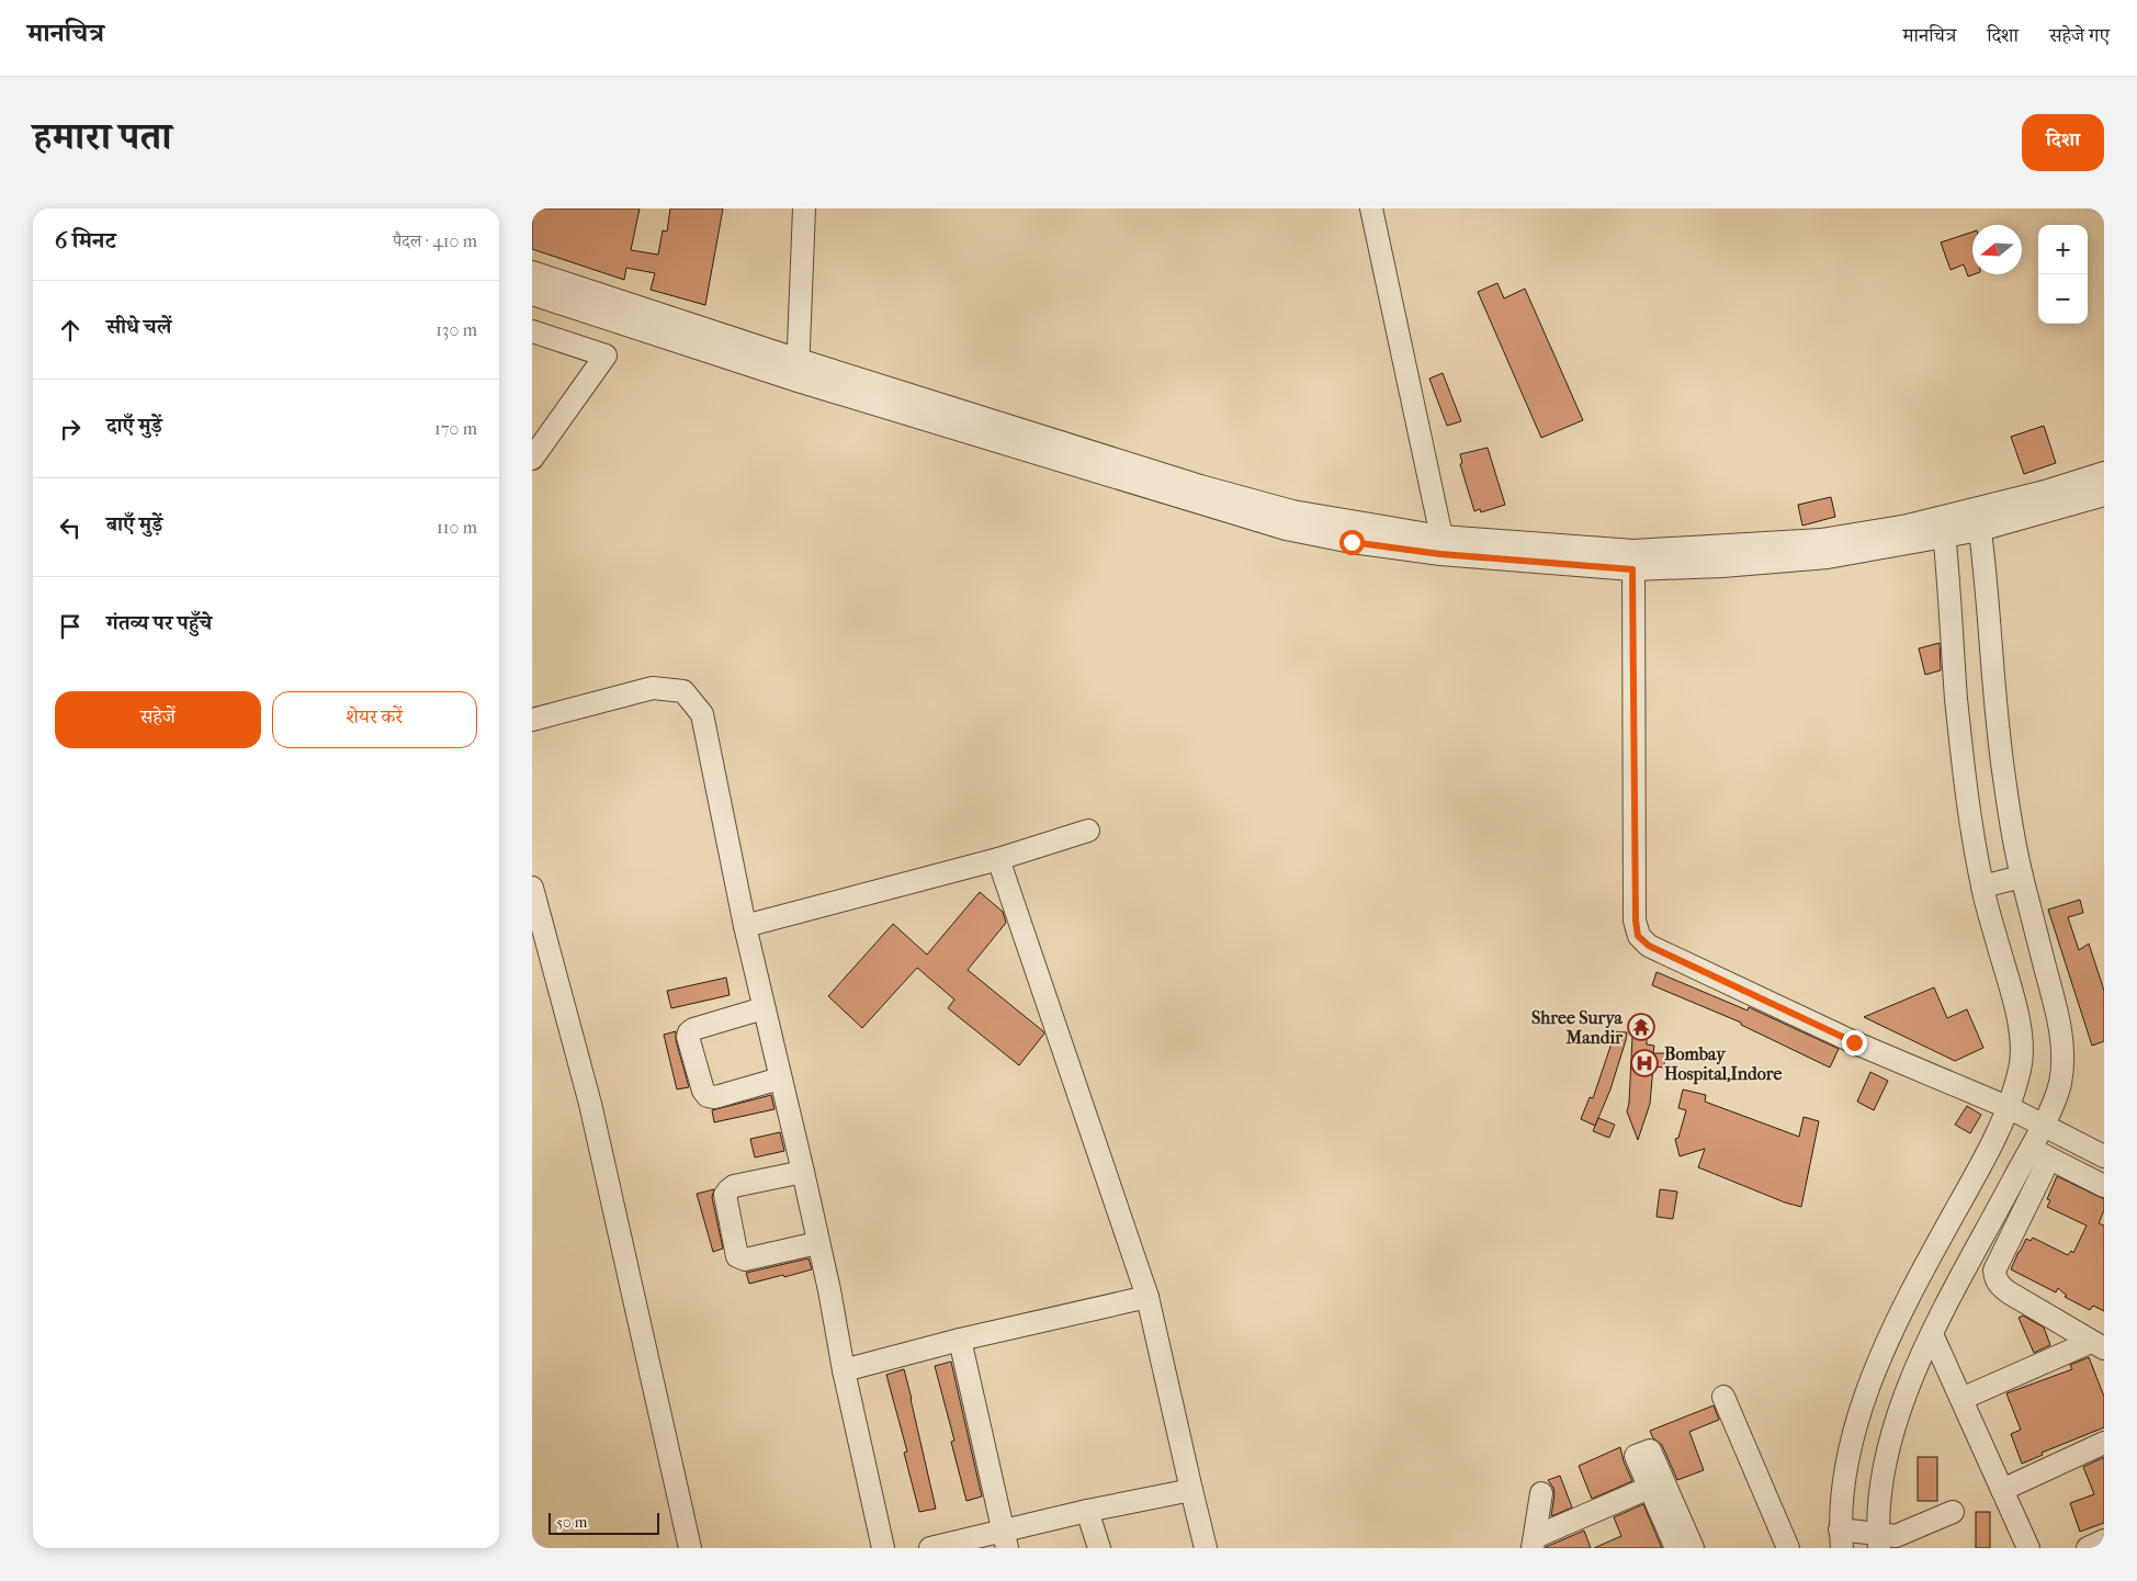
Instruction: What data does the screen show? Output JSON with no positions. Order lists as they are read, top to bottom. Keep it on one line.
{"places":{"temple":["Shree Surya Mandir"],"hospital":["Bombay Hospital,Indore"]},"scale_bar":"50 m","north":"left","page":{"header":"मानचित्र","nav":["मानचित्र","दिशा","सहेजे गए"],"title":"हमारा पता","buttons":["दिशा",["सहेजें","शेयर करें"]],"heading":["6 मिनट","पैदल · 410 m"],"map_buttons":["+","−"],"list":[["सीधे चलें","130 m"],["दाएँ मुड़ें","170 m"],["बाएँ मुड़ें","110 m"],"गंतव्य पर पहुँचे"],"scale":"50 m"}}
